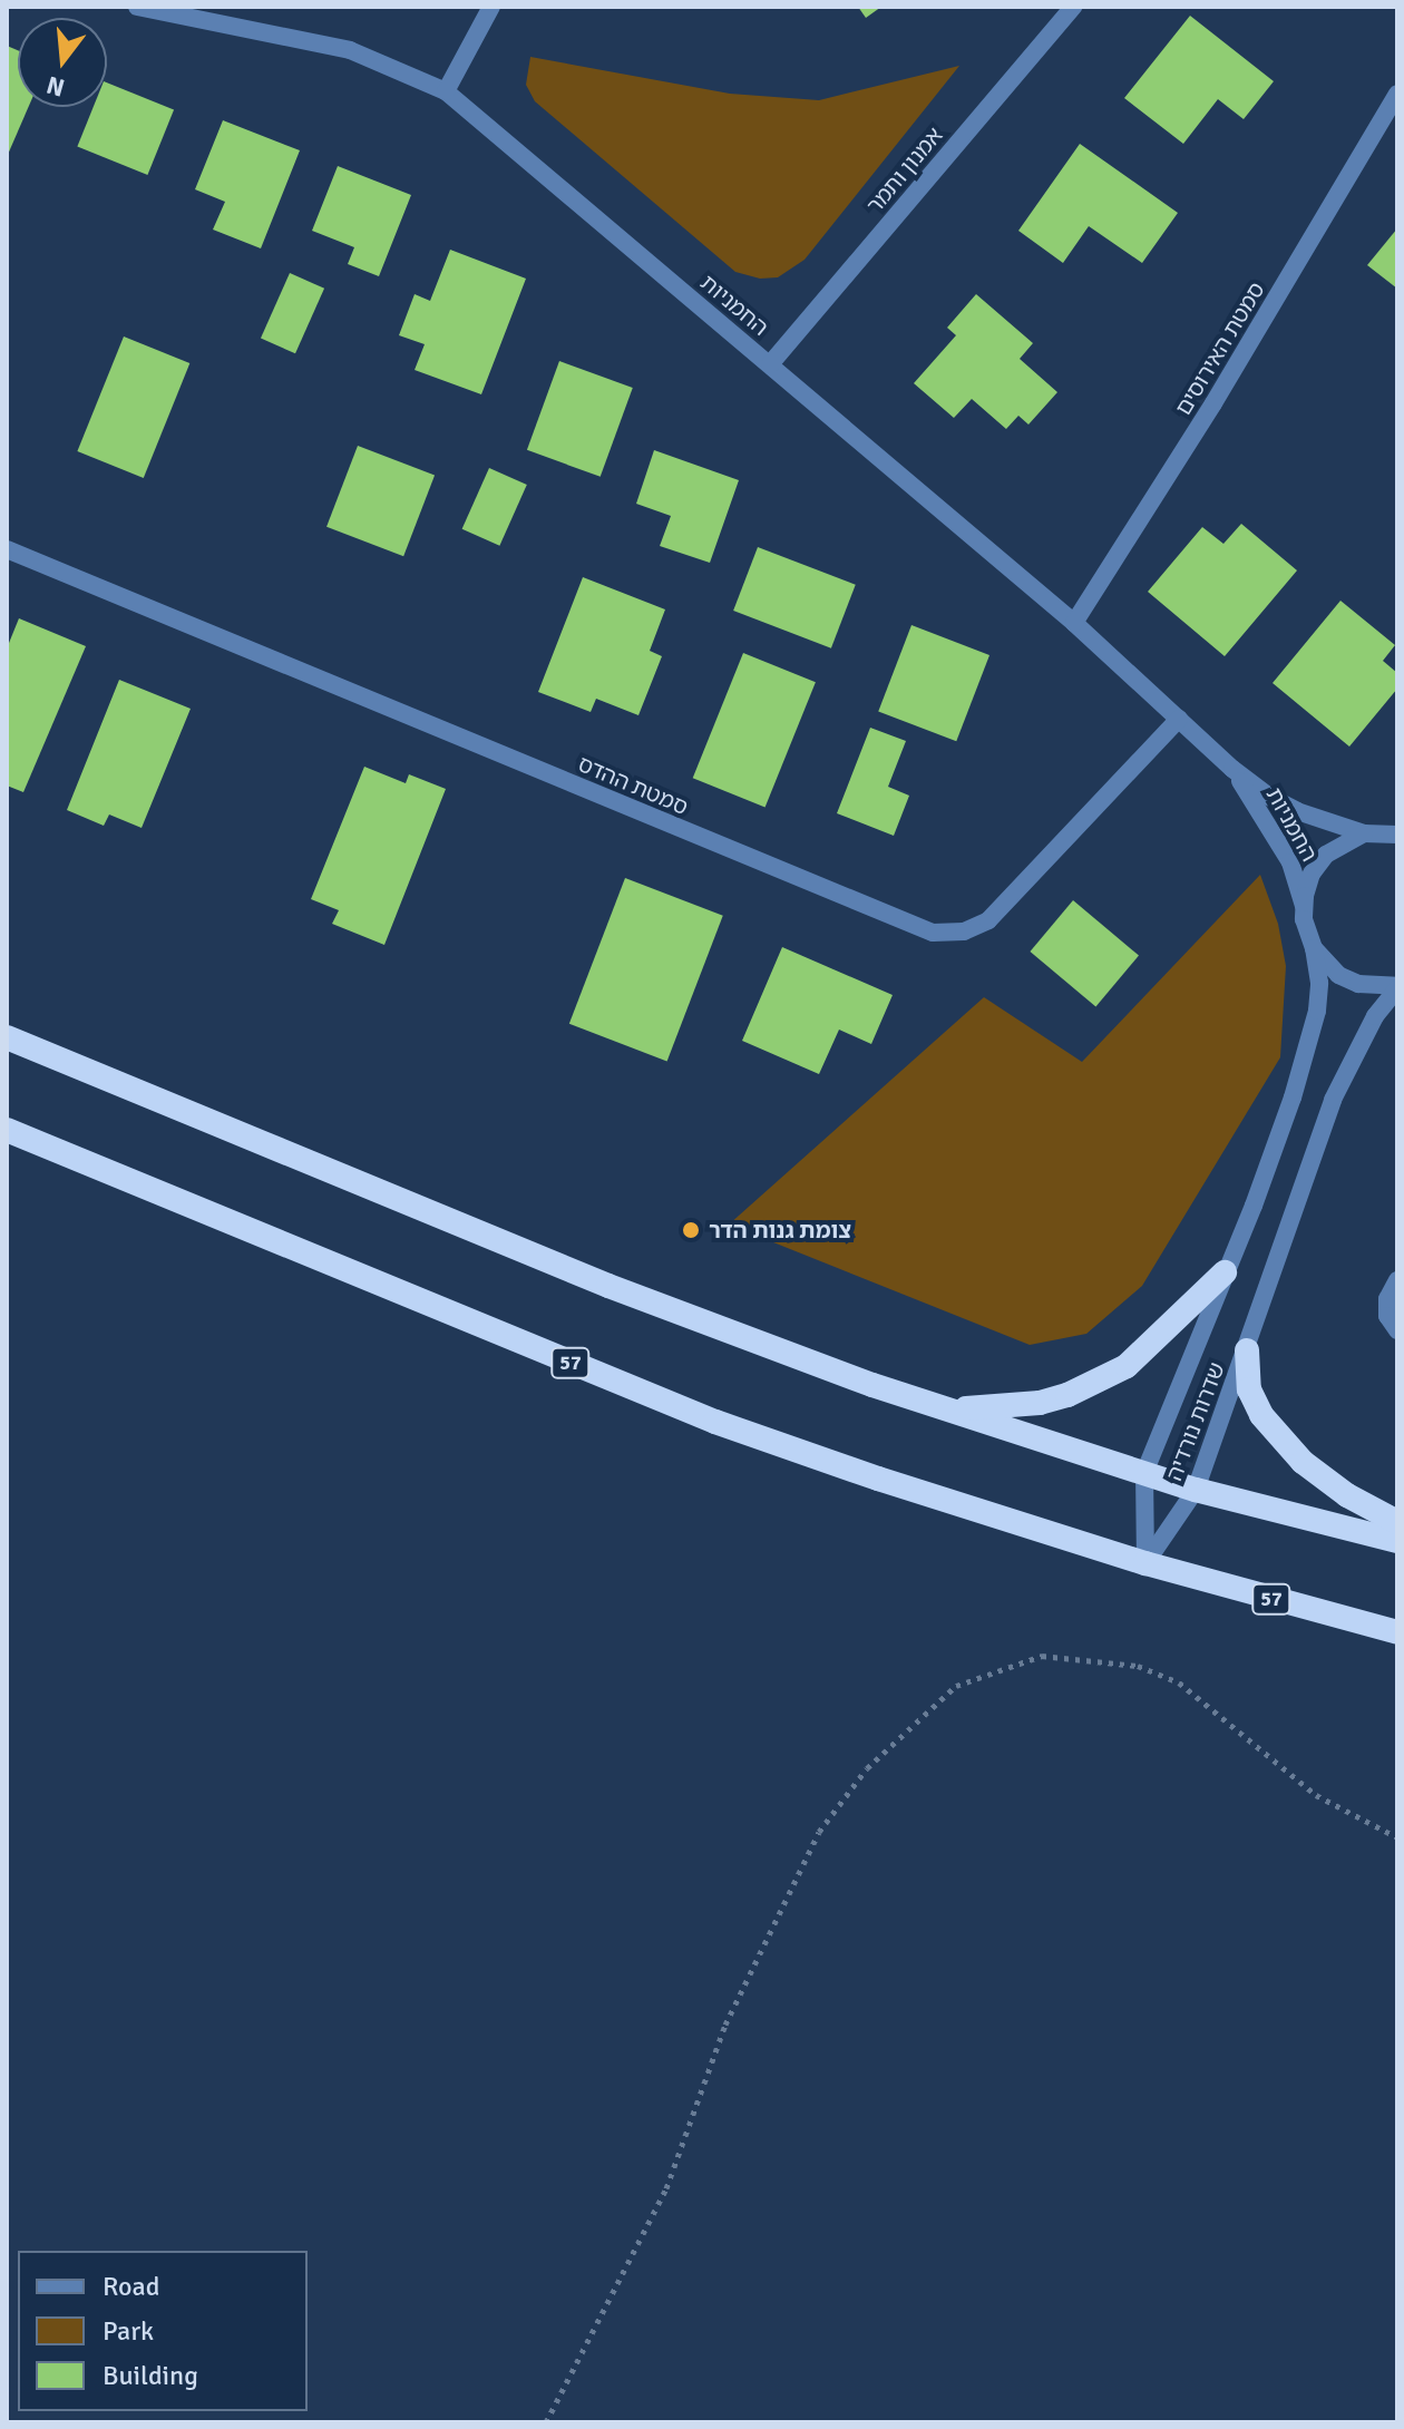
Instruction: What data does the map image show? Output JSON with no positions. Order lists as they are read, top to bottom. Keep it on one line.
{"streets":{"highway":["57"],"street":["אמנון ותמר","החמניות","סמטת האירוסים","סמטת ההדס","שדרות נורדיה"]},"crossings":[["אמנון ותמר","החמניות"],["החמניות","סמטת האירוסים"],["החמניות","סמטת ההדס"],["החמניות","שדרות נורדיה"],["57","שדרות נורדיה"]],"places":["צומת גנות הדר"],"legend":["Road","Park","Building"],"north":"bottom"}
